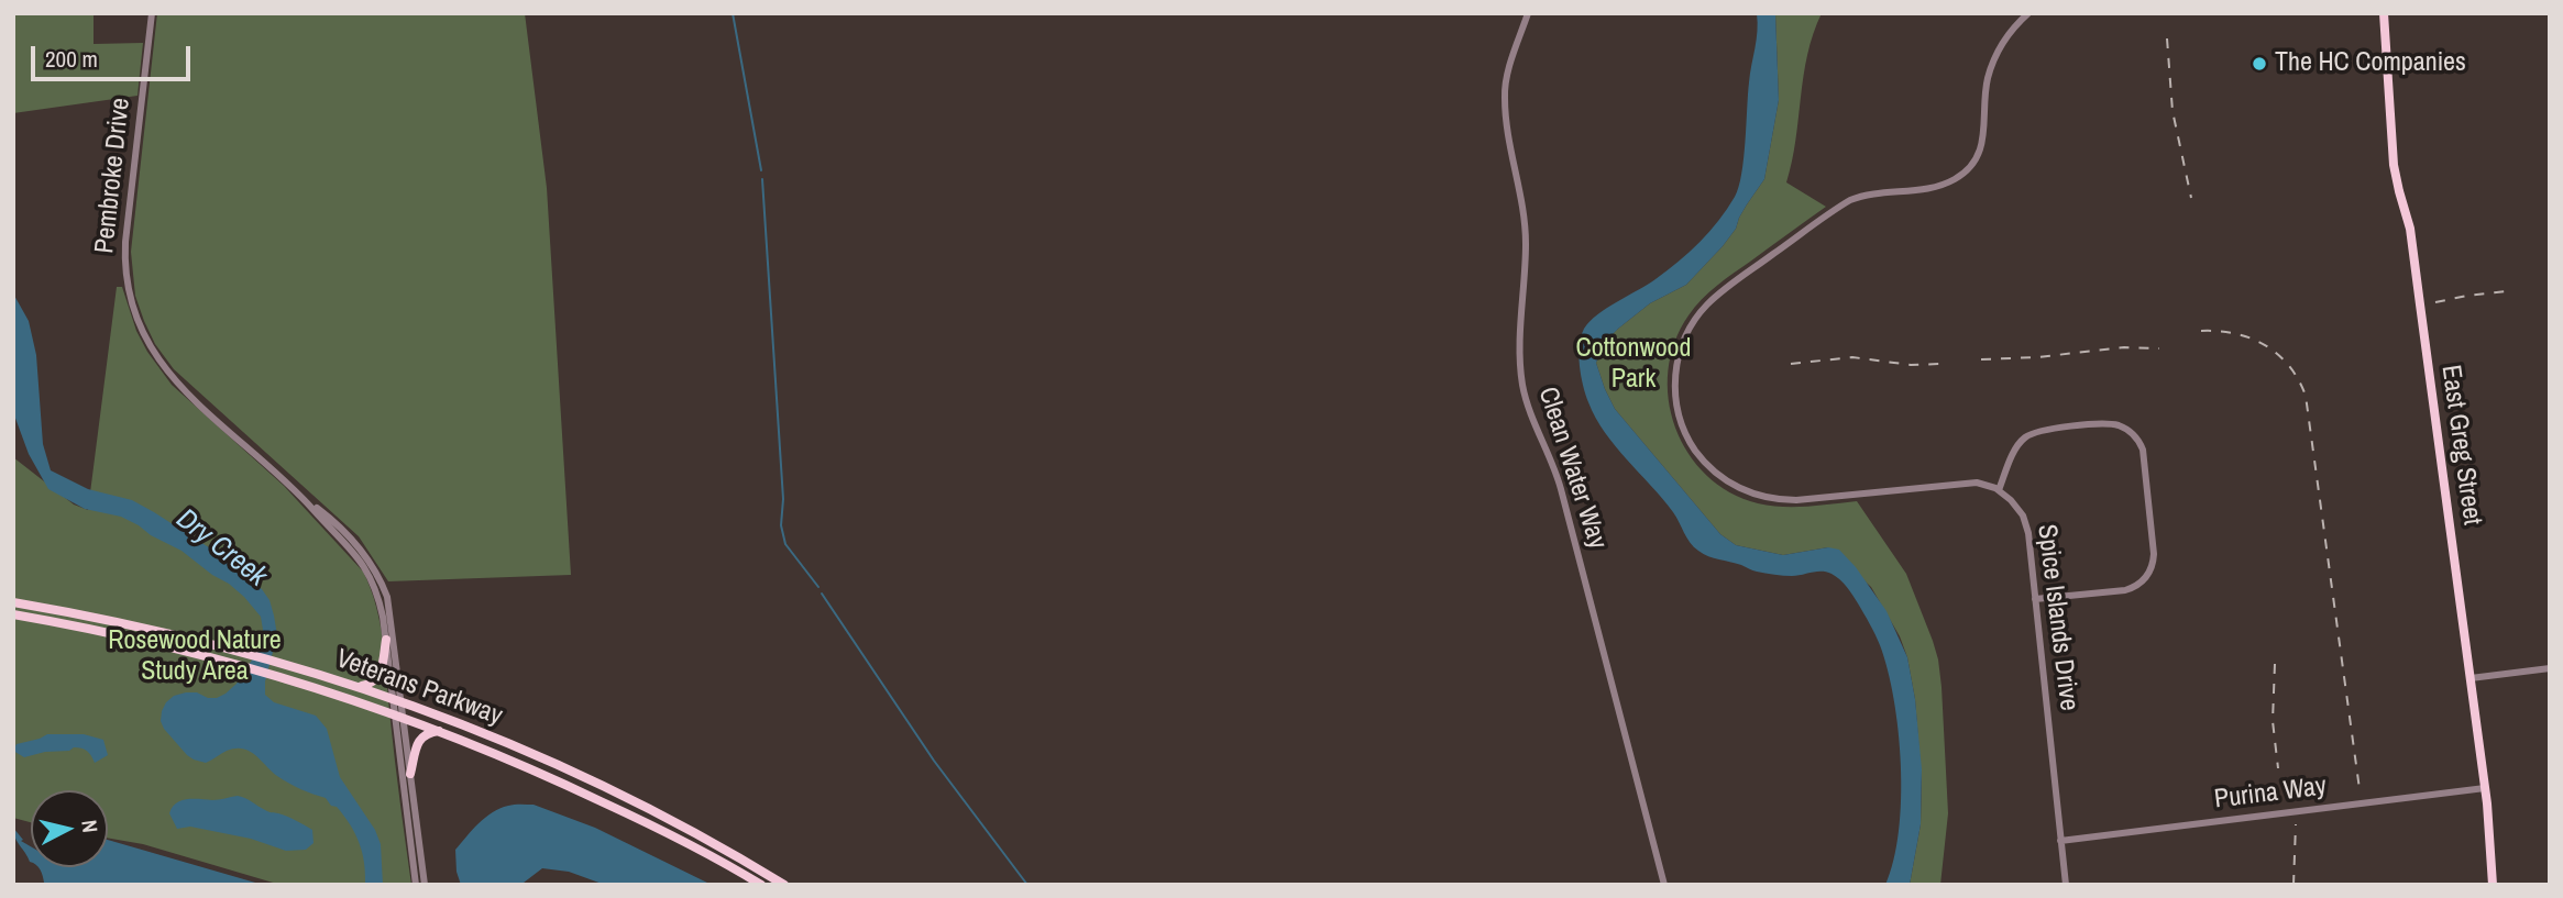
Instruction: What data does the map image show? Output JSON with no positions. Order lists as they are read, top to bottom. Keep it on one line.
{"streets":{"main road":["East Greg Street","Veterans Parkway"],"street":["Pembroke Drive","Clean Water Way","Spice Islands Drive","Purina Way"]},"crossings":[["Pembroke Drive","Veterans Parkway"],["East Greg Street","Purina Way"],["Spice Islands Drive","Purina Way"]],"water":["Dry Creek"],"parks":["Cottonwood Park","Rosewood Nature Study Area"],"places":["The HC Companies"],"scale_bar":"200 m","north":"right"}
